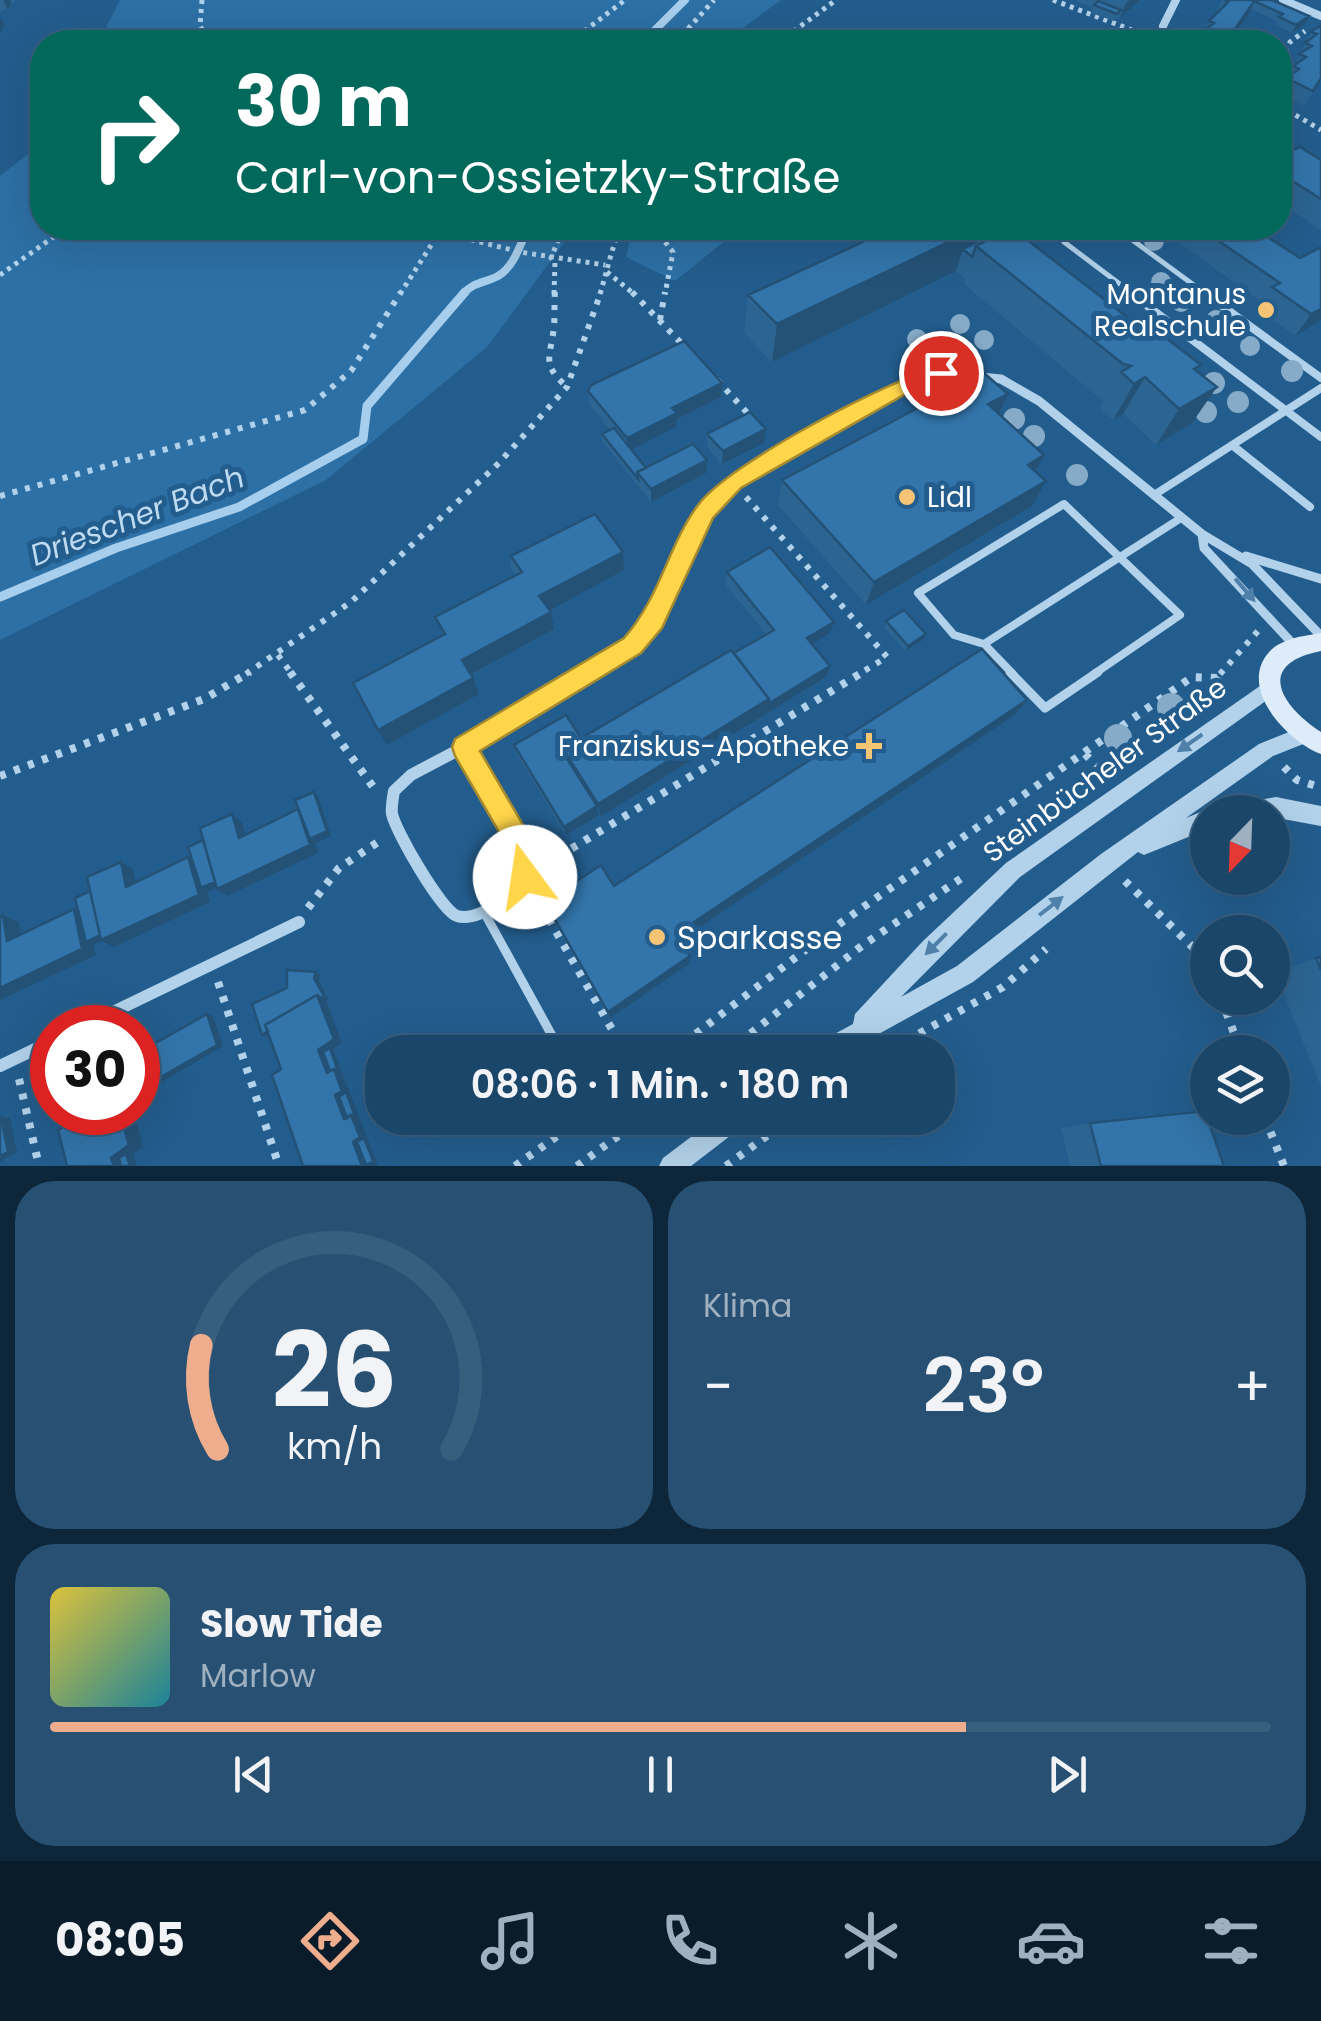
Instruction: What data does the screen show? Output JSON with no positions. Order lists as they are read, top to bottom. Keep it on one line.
{"streets":{"street":["Steinbücheler Straße"]},"water":["Driescher Bach"],"places":{"other":["Montanus Realschule","Lidl","Sparkasse"],"health":["Franziskus-Apotheke"]},"north":"bottom left","page":{"turn":["30 m","Carl-von-Ossietzky-Straße"],"limit":"30","trip":"08:06 · 1 Min. · 180 m","tile":"Klima","heat":["−","23°","+"],"song":["Slow Tide","Marlow"],"tabs":"08:05","gauge":["26","km/h"]}}
